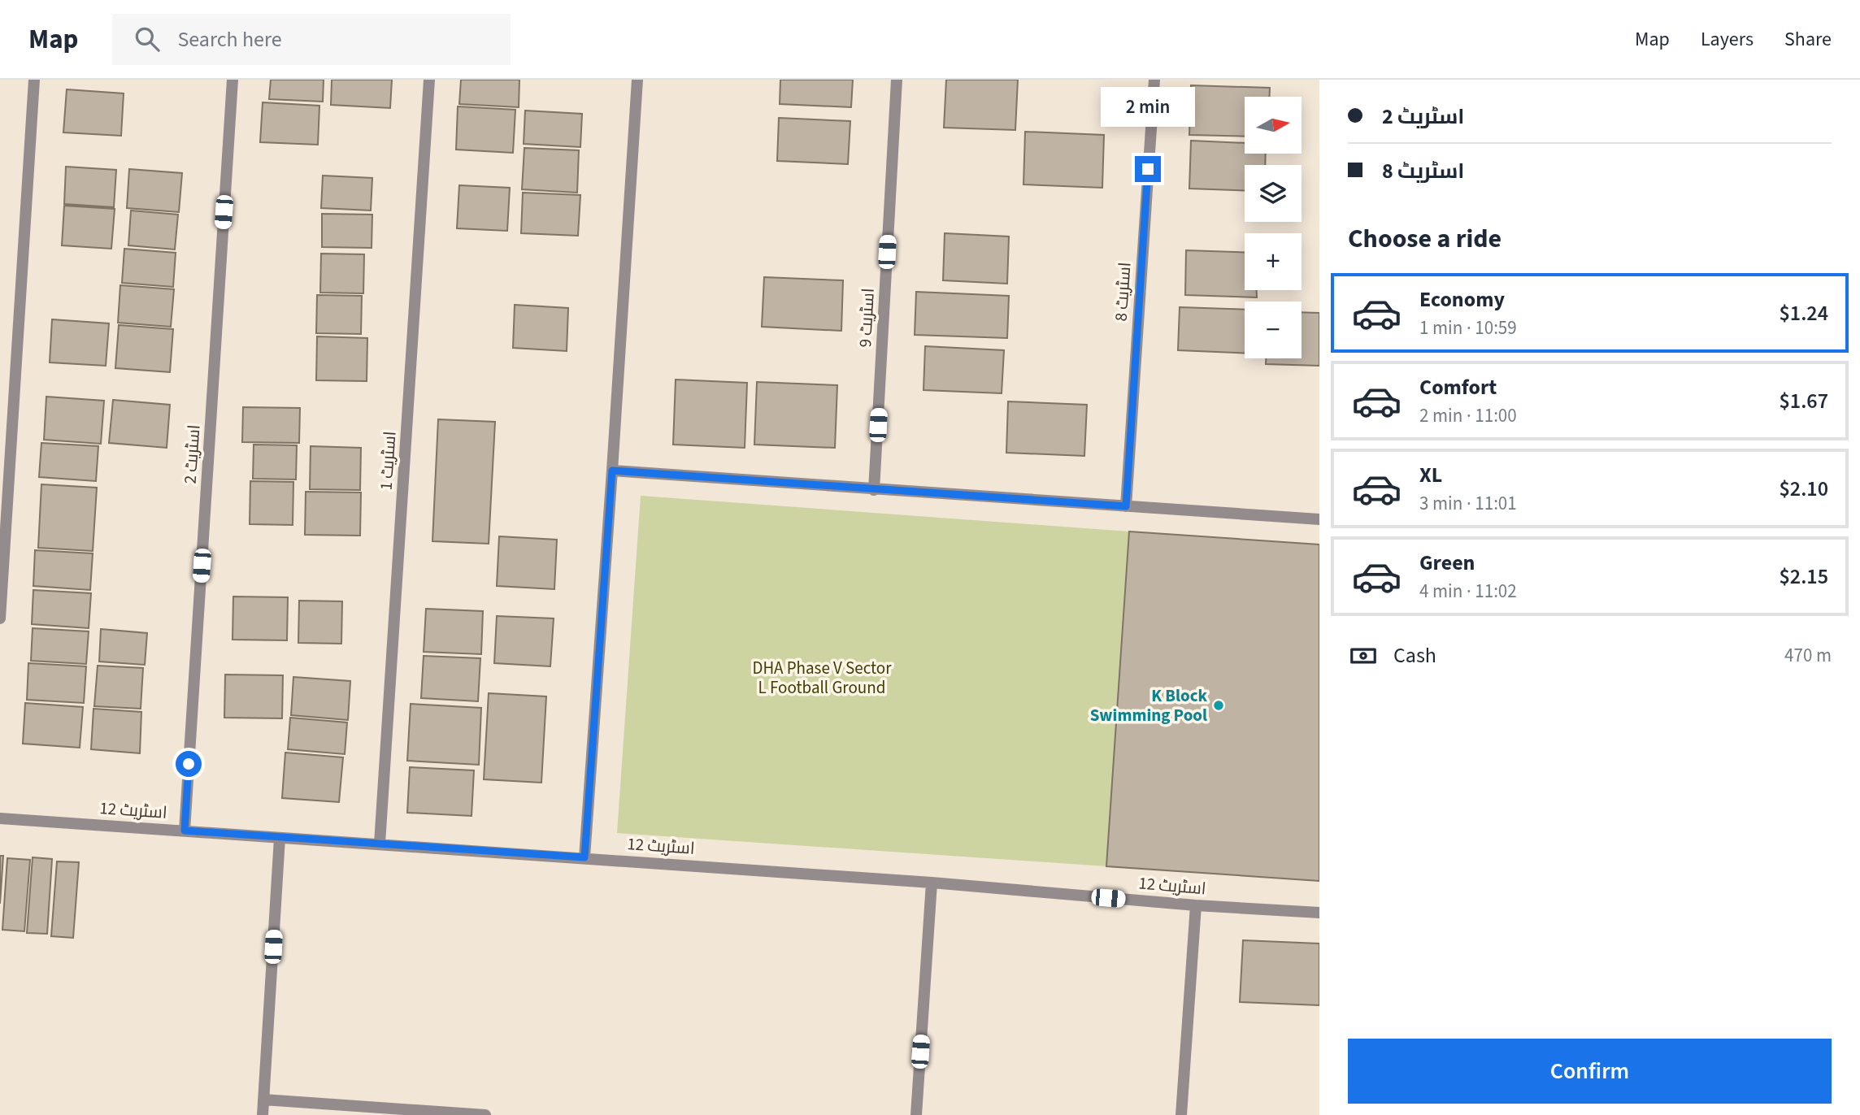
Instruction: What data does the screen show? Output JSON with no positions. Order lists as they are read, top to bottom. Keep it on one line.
{"streets":{"street":["اسٹریٹ 8","اسٹریٹ 9","اسٹریٹ 2","اسٹریٹ 1","اسٹریٹ 12"]},"crossings":[["اسٹریٹ 2","اسٹریٹ 12"],["اسٹریٹ 1","اسٹریٹ 12"]],"parks":["DHA Phase V Sector L Football Ground"],"places":["K Block Swimming Pool"],"north":"right","page":{"header":"Map","search":"Search here","nav":["Map","Layers","Share"],"banner":["اسٹریٹ 2","اسٹریٹ 8"],"bubble":"2 min","map_buttons":["+","−"],"heading":"Choose a ride","list":[{"name":"Economy","note":"1 min · 10:59","value":"$1.24"},{"name":"Comfort","note":"2 min · 11:00","value":"$1.67"},{"name":"XL","note":"3 min · 11:01","value":"$2.10"},{"name":"Green","note":"4 min · 11:02","value":"$2.15"}],"pay":["Cash","470 m"],"buttons":"Confirm"}}
